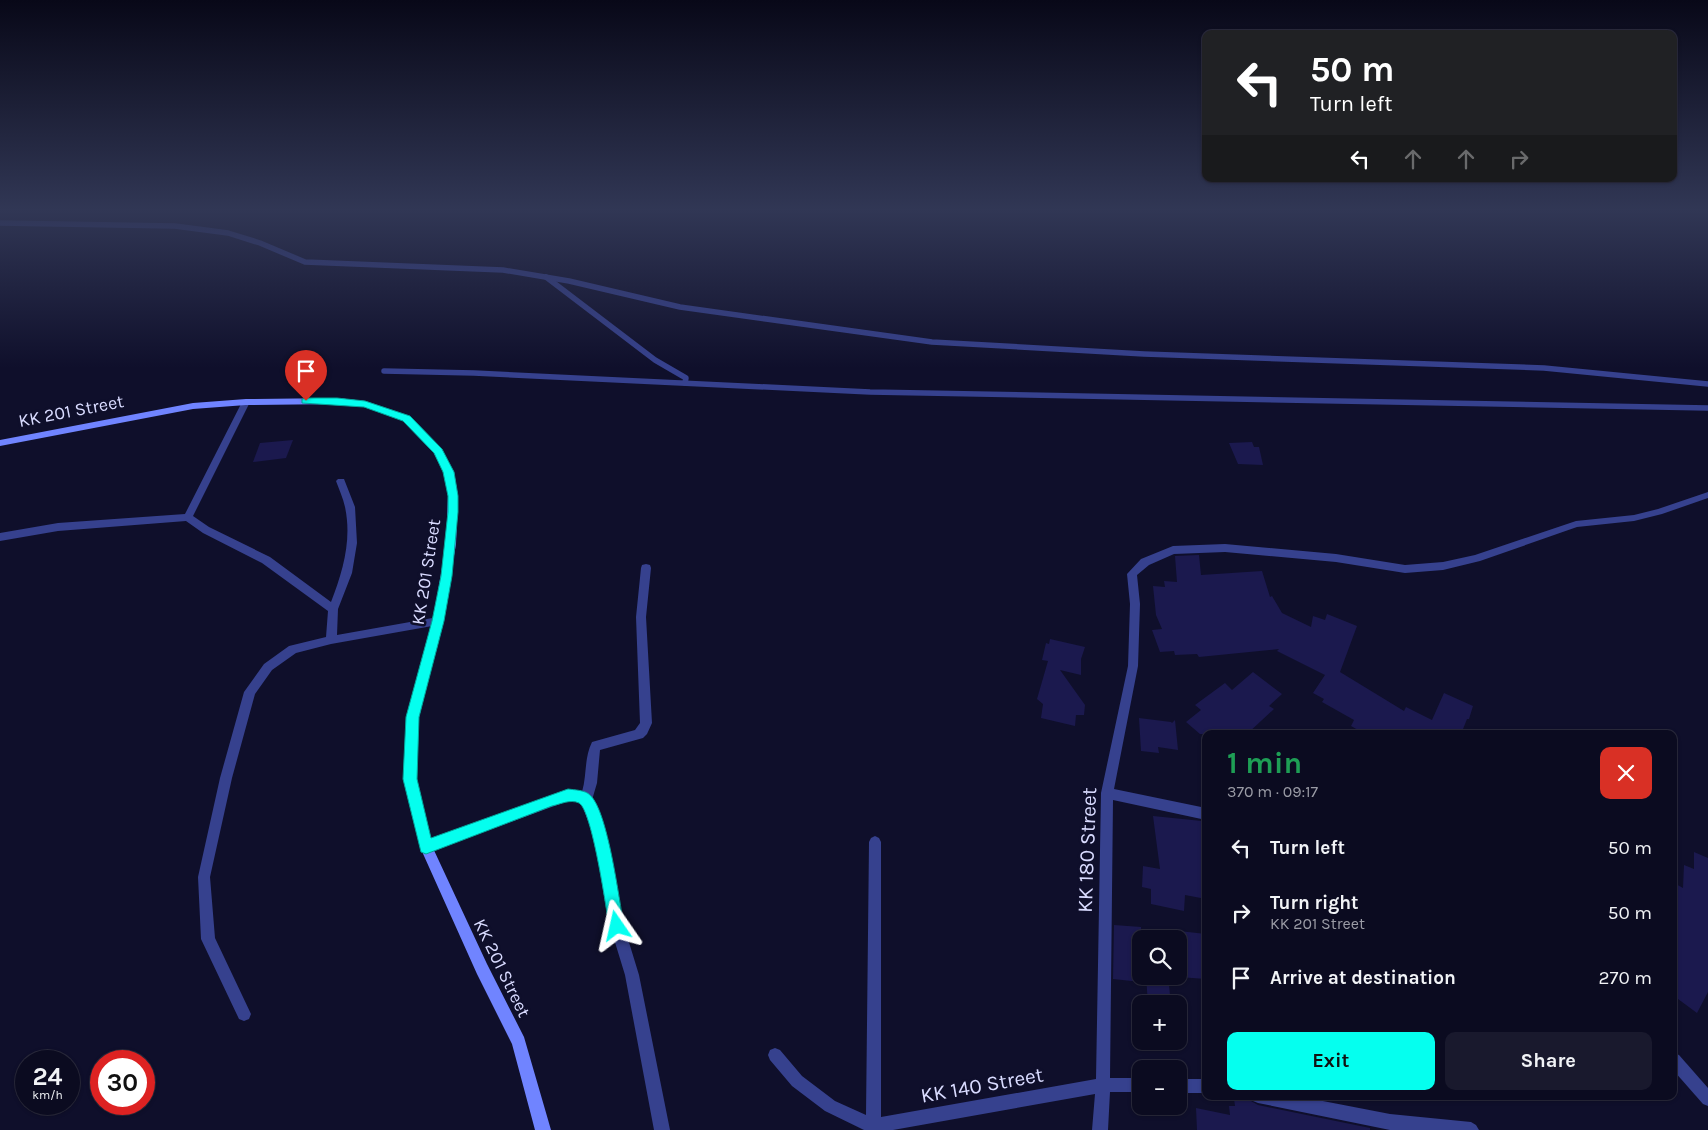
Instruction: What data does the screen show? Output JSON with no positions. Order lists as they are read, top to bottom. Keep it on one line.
{"streets":{"main road":["KK 201 Street"],"street":["KK 180 Street","KK 140 Street"]},"crossings":[["KK 180 Street","KK 140 Street"]],"page":{"turn":["50 m","Turn left"],"heading":["1 min","370 m · 09:17"],"list":[{"name":"Turn left","value":"50 m"},{"name":"Turn right","note":"KK 201 Street","value":"50 m"},{"name":"Arrive at destination","value":"270 m"}],"map_buttons":["+","−"],"buttons":["Exit","Share"],"speed":"24 km/h","limit":"30"}}
